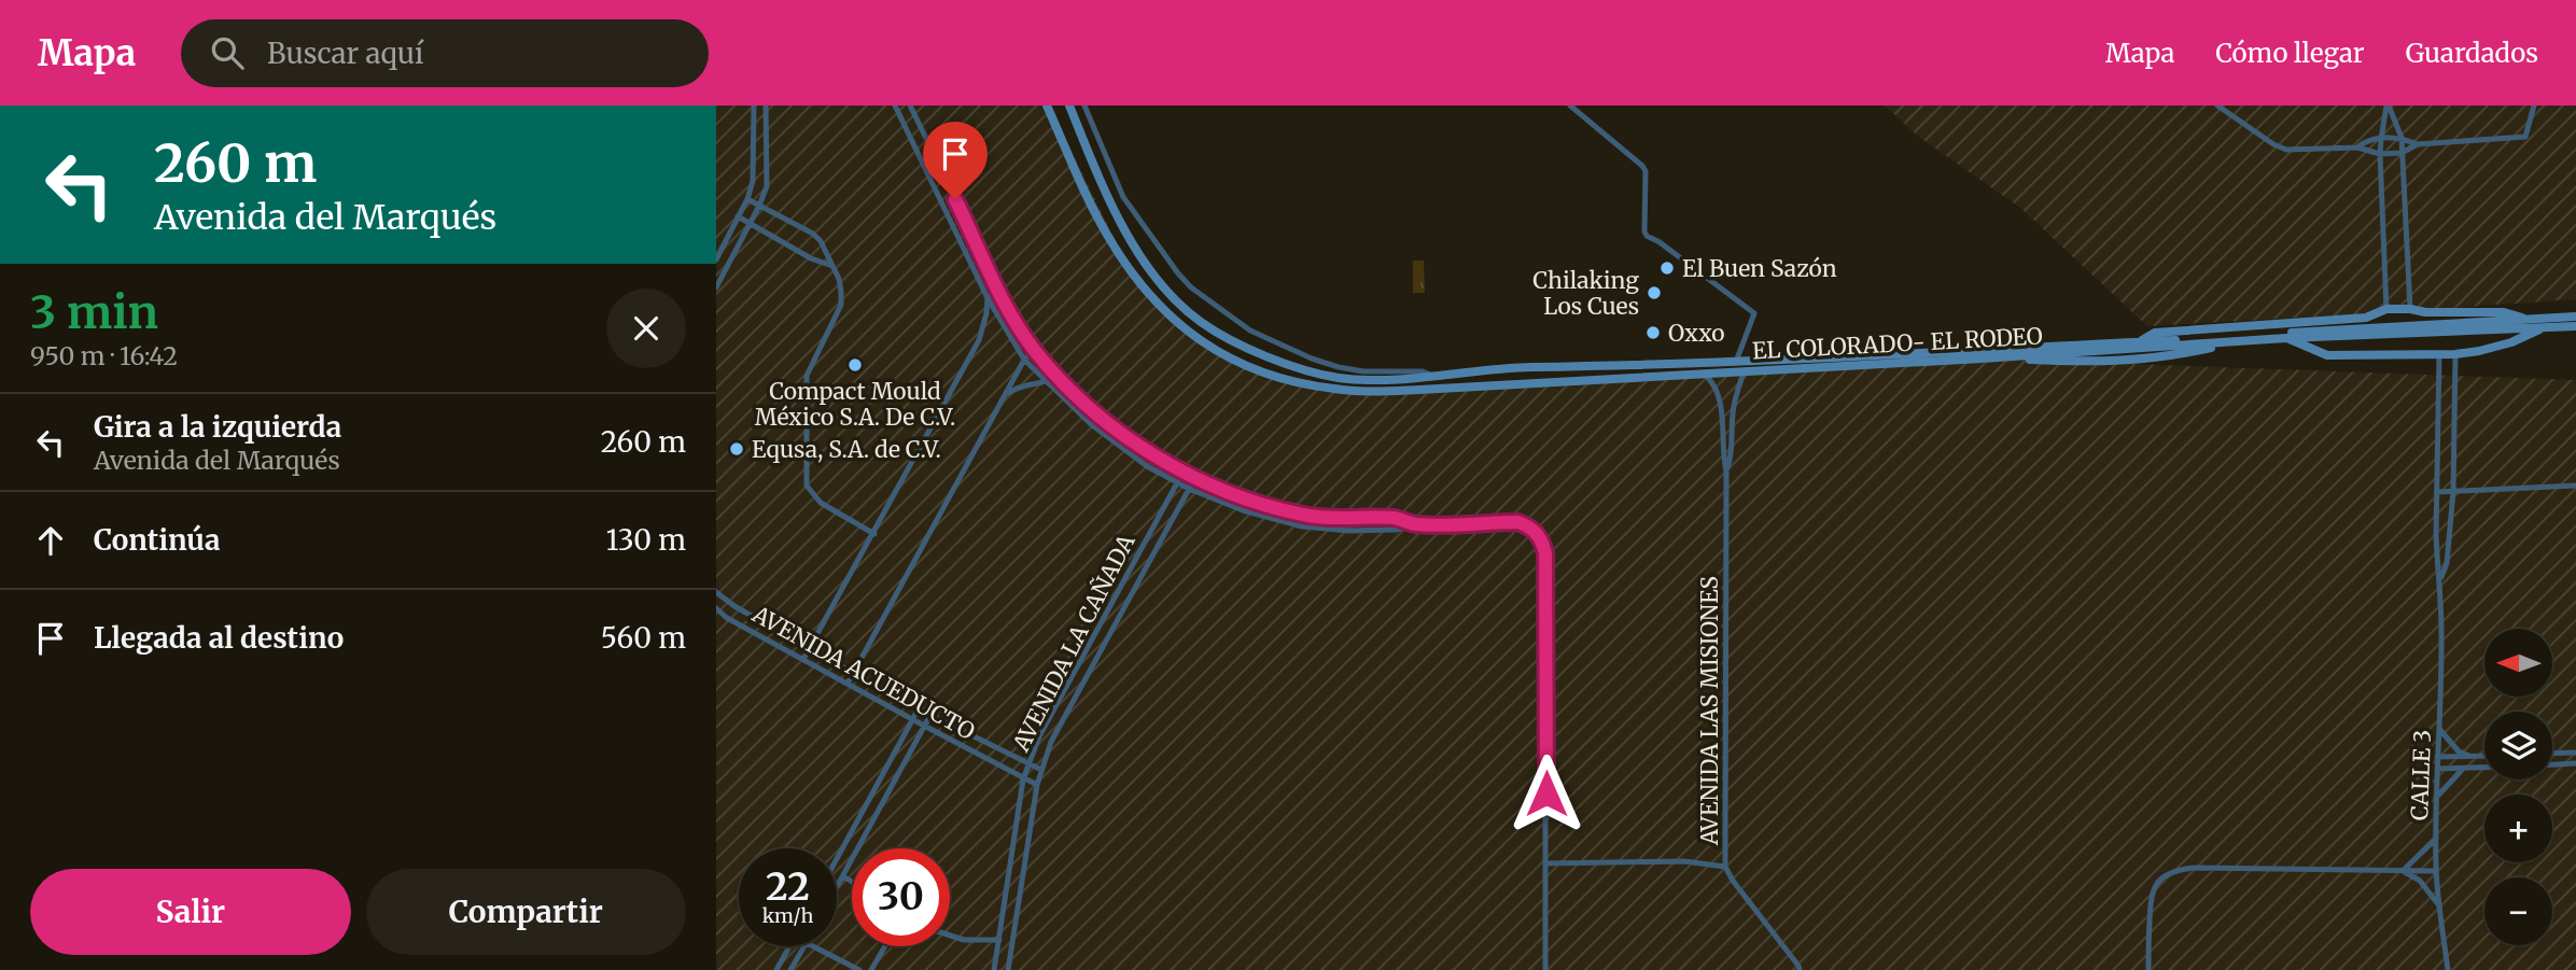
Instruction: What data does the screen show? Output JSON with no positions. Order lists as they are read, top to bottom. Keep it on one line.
{"streets":{"main road":["EL COLORADO- EL RODEO"],"street":["AVENIDA LA CAÑADA","AVENIDA ACUEDUCTO","AVENIDA LAS MISIONES","CALLE 3"]},"crossings":[["EL COLORADO- EL RODEO","AVENIDA LAS MISIONES"],["AVENIDA LA CAÑADA","AVENIDA ACUEDUCTO"]],"places":["El Buen Sazón","Chilaking Los Cues","Oxxo","Compact Mould México S.A. De C.V.","Equsa, S.A. de C.V."],"north":"left","page":{"header":"Mapa","search":"Buscar aquí","nav":["Mapa","Cómo llegar","Guardados"],"turn":["260 m","Avenida del Marqués"],"heading":["3 min","950 m · 16:42"],"list":[{"name":"Gira a la izquierda","note":"Avenida del Marqués","value":"260 m"},{"name":"Continúa","value":"130 m"},{"name":"Llegada al destino","value":"560 m"}],"map_buttons":["+","−"],"speed":"22 km/h","limit":"30","buttons":["Salir","Compartir"]}}
